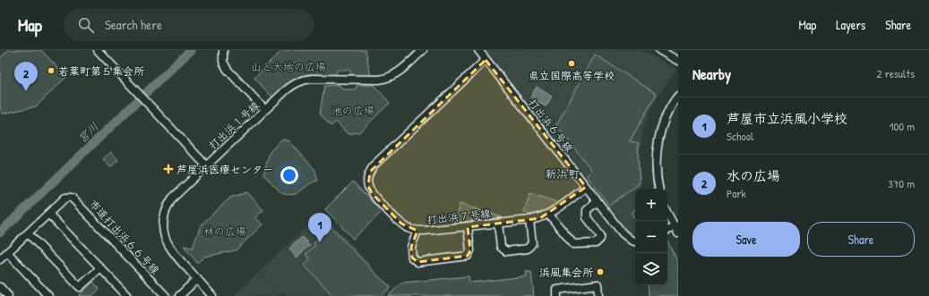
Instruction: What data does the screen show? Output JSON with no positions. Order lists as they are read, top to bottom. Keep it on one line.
{"streets":{"street":["打出浜１号線","打出浜６号線","打出浜７号線","市道打出浜６６号線"]},"crossings":[["打出浜６号線","打出浜７号線"]],"districts":["新浜町"],"water":["宮川"],"parks":["山と大地の広場","池の広場","林の広場"],"places":{"other":["県立国際高等学校","若葉町第５集会所","浜風集会所"],"health":["芦屋浜医療センター"]},"page":{"header":"Map","search":"Search here","nav":["Map","Layers","Share"],"heading":["Nearby","2 results"],"pins":["2","1"],"list":[{"mark":"1","name":"芦屋市立浜風小学校","note":"School","value":"100 m"},{"mark":"2","name":"水の広場","note":"Park","value":"370 m"}],"map_buttons":["+","−"],"buttons":["Save","Share"]}}
